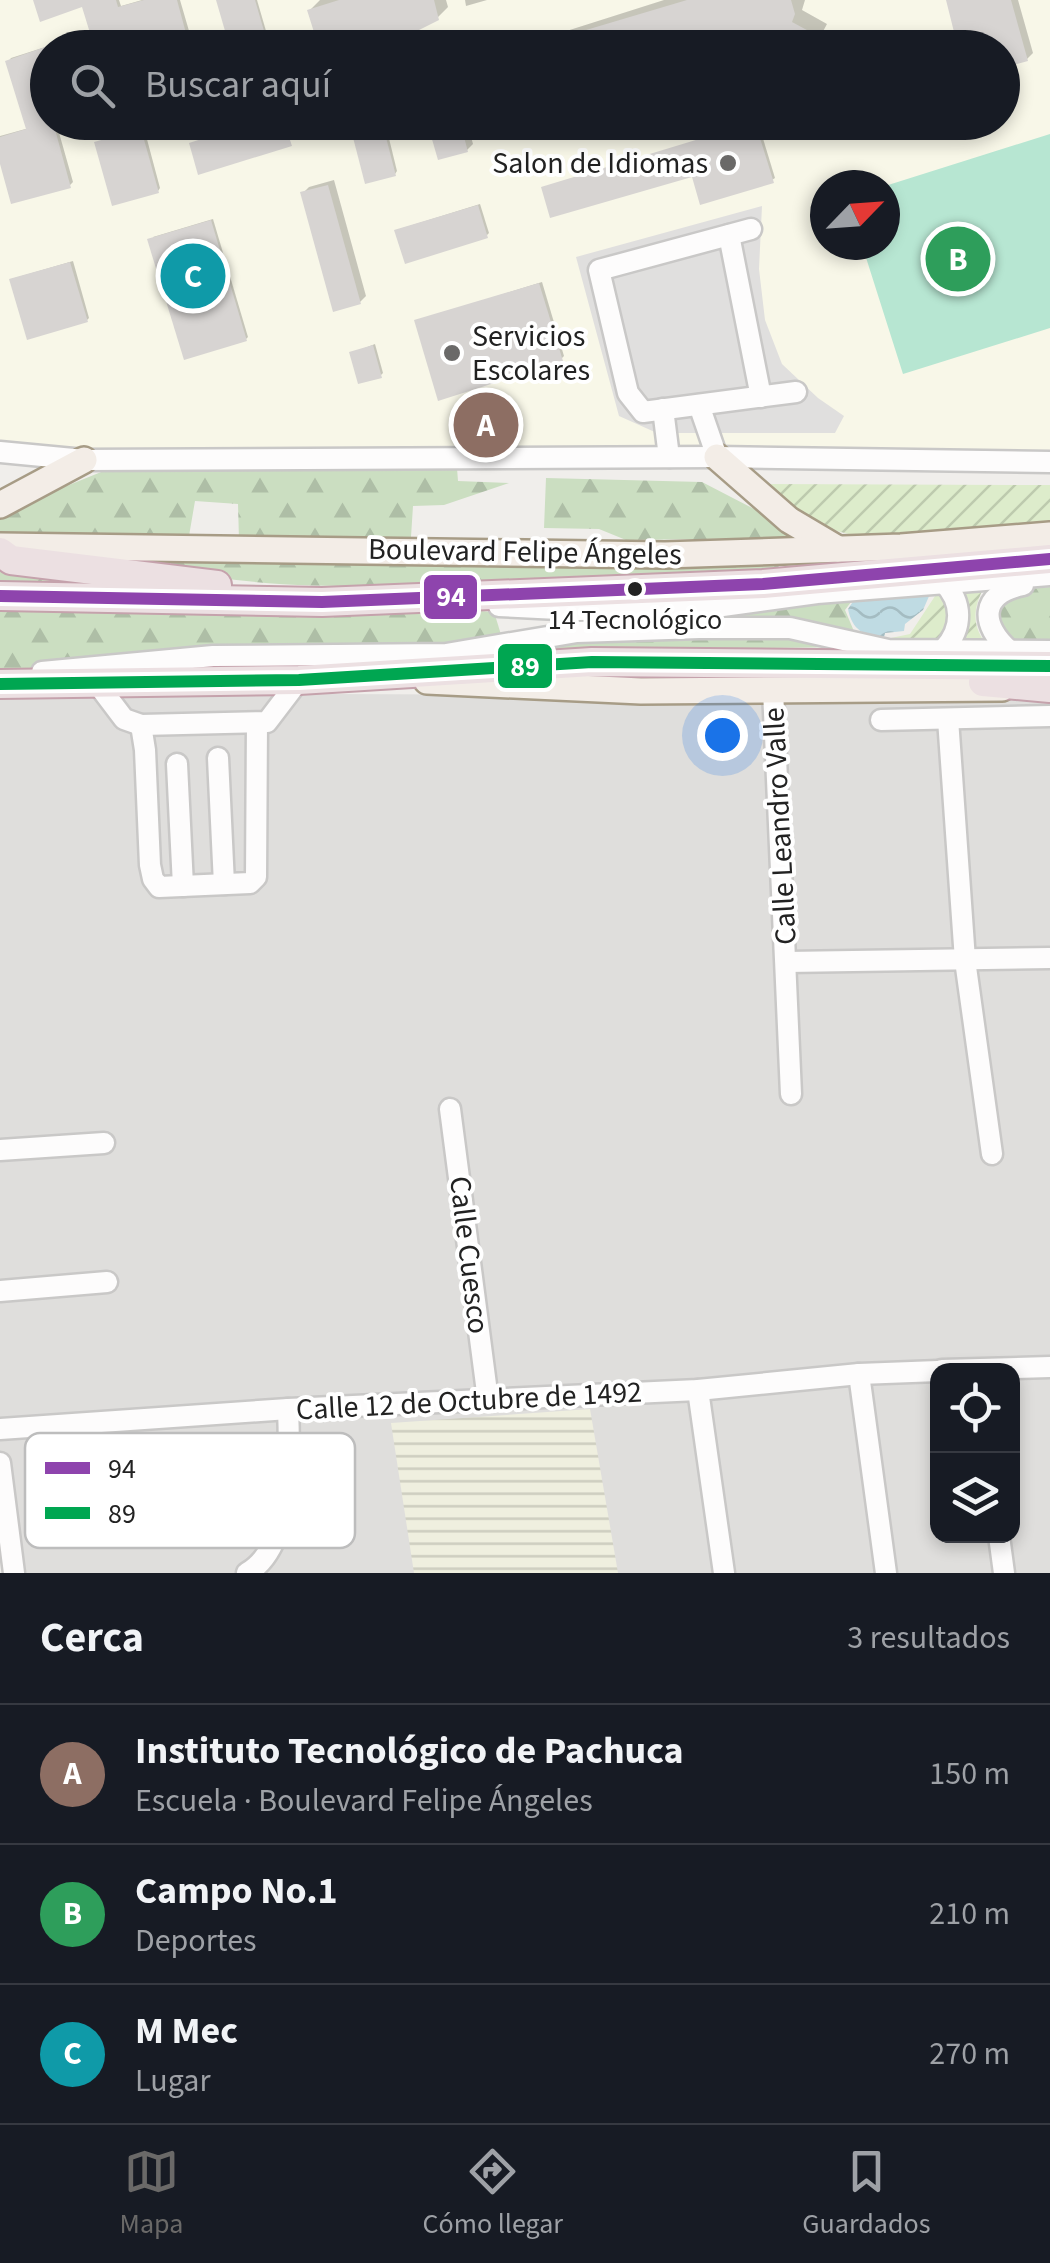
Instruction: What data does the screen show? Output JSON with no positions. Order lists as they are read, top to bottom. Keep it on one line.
{"streets":{"highway":["Boulevard Felipe Ángeles"],"street":["Calle Leandro Valle","Calle Cuesco","Calle 12 de Octubre de 1492"]},"crossings":[["Calle Cuesco","Calle 12 de Octubre de 1492"]],"places":["Salon de Idiomas","Servicios Escolares","14 Tecnológico"],"lines":["transit line 94","transit line 89"],"legend":["94","89"],"north":"top right","page":{"search":"Buscar aquí","pins":["B","C","A"],"heading":["Cerca","3 resultados"],"list":[{"mark":"A","name":"Instituto Tecnológico de Pachuca","note":"Escuela · Boulevard Felipe Ángeles","value":"150 m"},{"mark":"B","name":"Campo No.1","note":"Deportes","value":"210 m"},{"mark":"C","name":"M Mec","note":"Lugar","value":"270 m"}],"nav":["Mapa","Cómo llegar","Guardados"]}}
